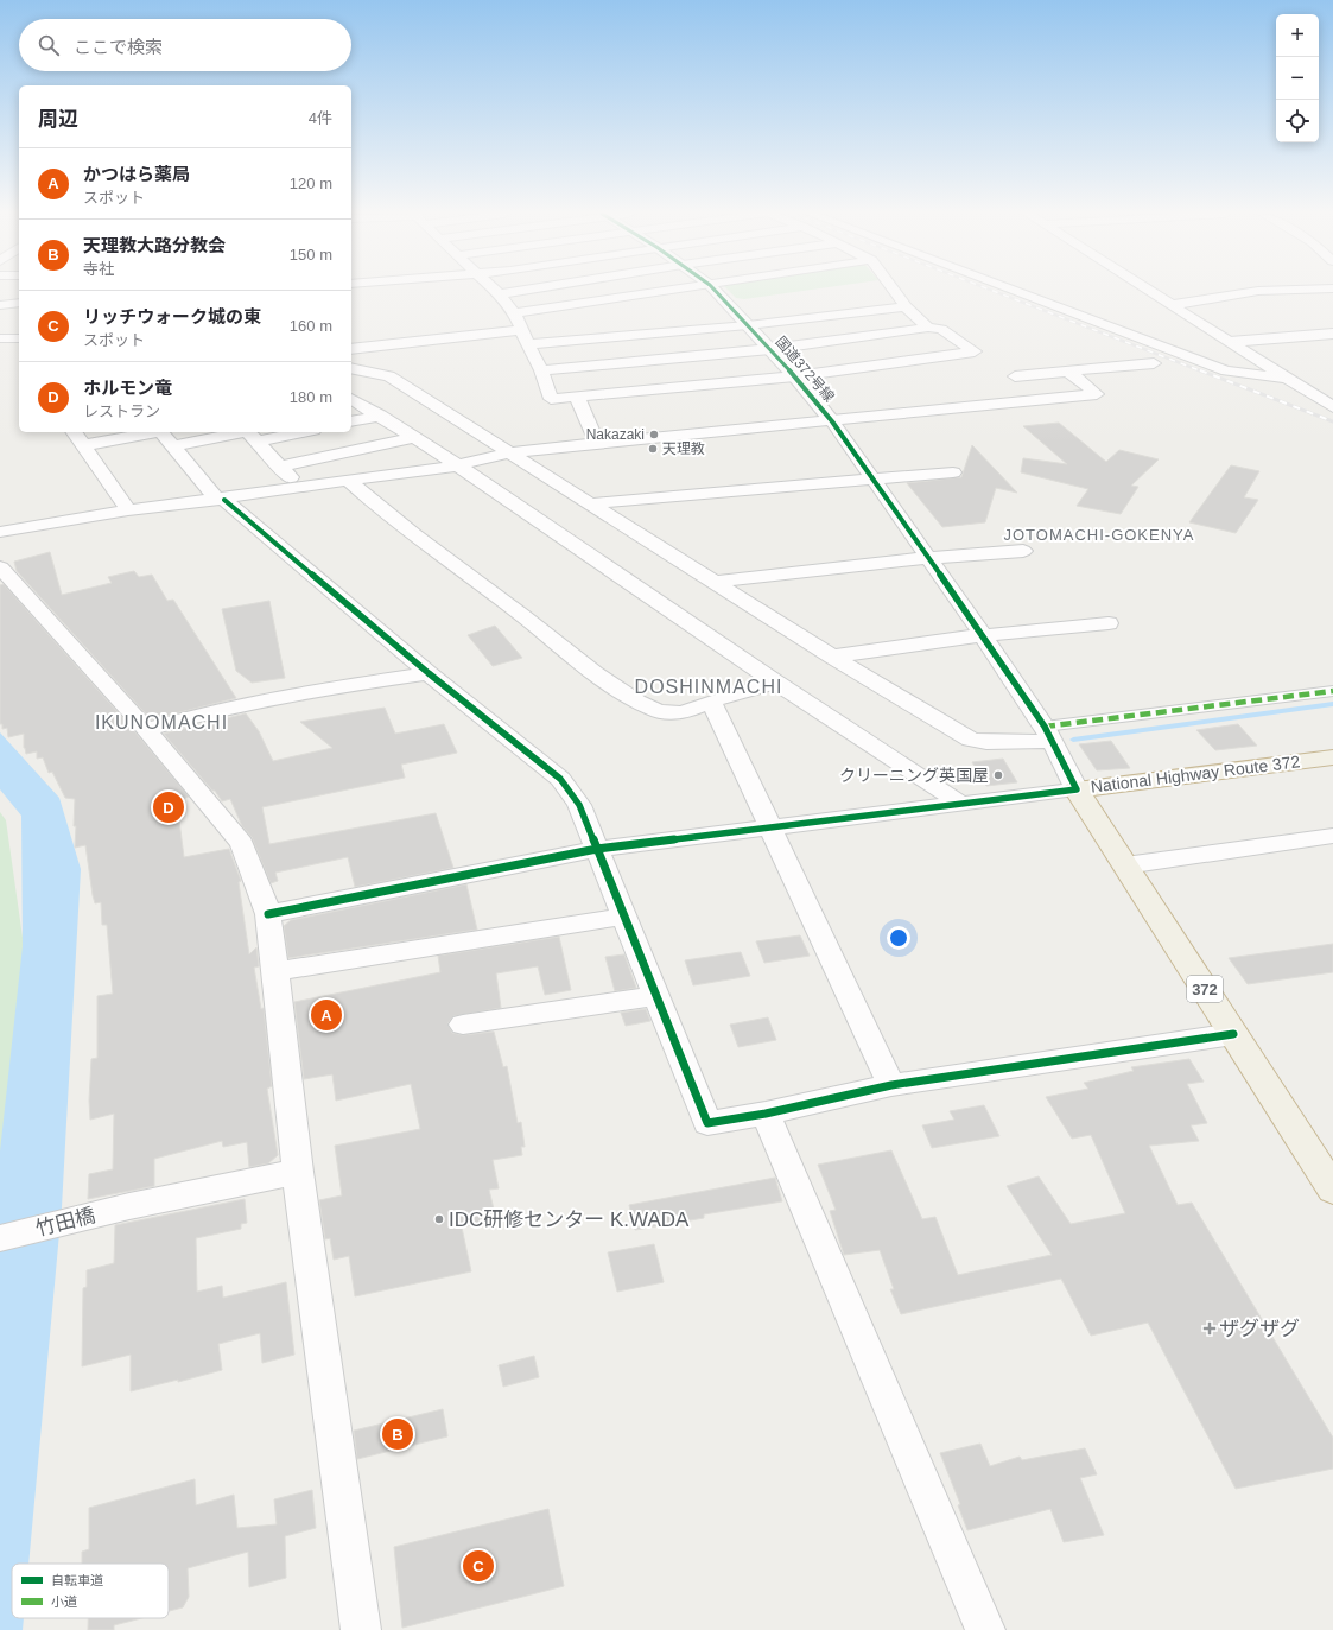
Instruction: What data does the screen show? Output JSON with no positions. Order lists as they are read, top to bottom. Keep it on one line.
{"streets":{"highway":["National Highway Route 372","372"],"street":["国道372号線","竹田橋"]},"districts":["JOTOMACHI-GOKENYA","DOSHINMACHI","IKUNOMACHI"],"places":{"other":["Nakazaki","天理教","クリーニング英国屋","IDC研修センター K.WADA"],"health":["ザグザグ"]},"legend":["自転車道","小道"],"page":{"map_buttons":["+","−"],"search":"ここで検索","heading":["周辺","4件"],"list":[{"mark":"A","name":"かつはら薬局","note":"スポット","value":"120 m"},{"mark":"B","name":"天理教大路分教会","note":"寺社","value":"150 m"},{"mark":"C","name":"リッチウォーク城の東","note":"スポット","value":"160 m"},{"mark":"D","name":"ホルモン竜","note":"レストラン","value":"180 m"}],"pins":["D","A","B","C"]}}
